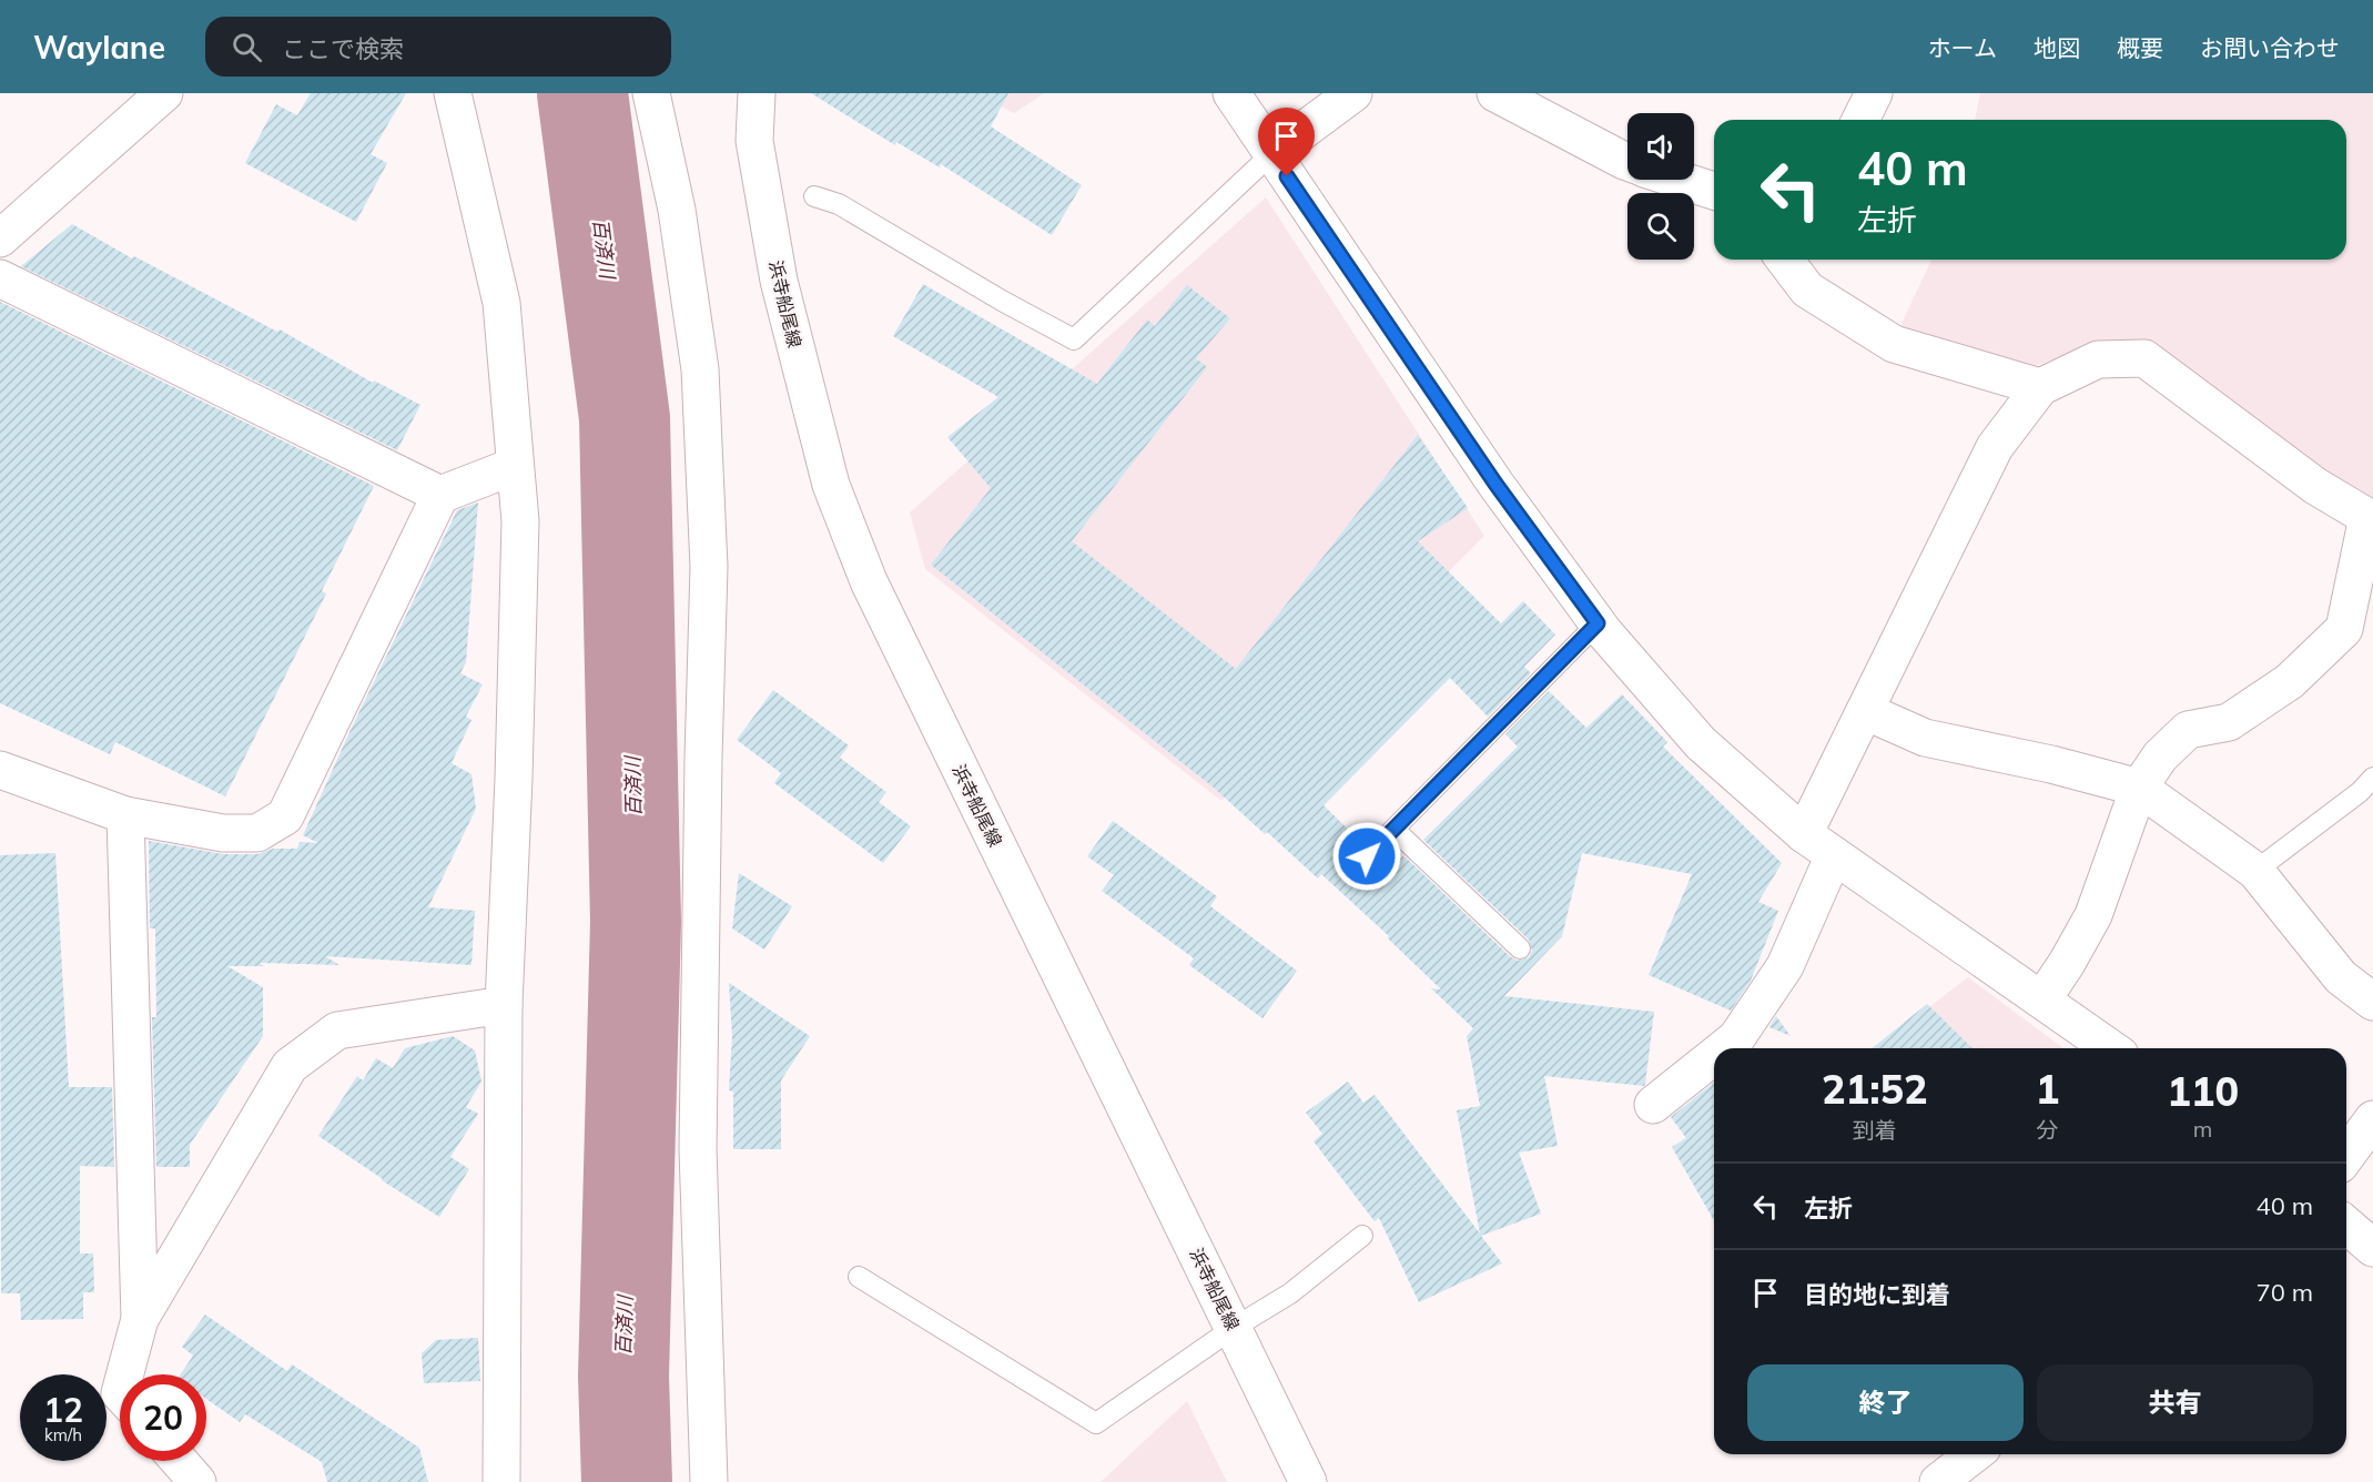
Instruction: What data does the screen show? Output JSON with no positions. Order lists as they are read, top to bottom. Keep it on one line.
{"streets":{"street":["浜寺船尾線"]},"water":["百済川"],"page":{"header":"Waylane","search":"ここで検索","nav":["ホーム","地図","概要","お問い合わせ"],"turn":["40 m","左折"],"eta":["21:52","到着","1","分","110","m"],"list":[{"name":"左折","value":"40 m"},{"name":"目的地に到着","value":"70 m"}],"buttons":["終了","共有"],"speed":"12 km/h","limit":"20"}}
